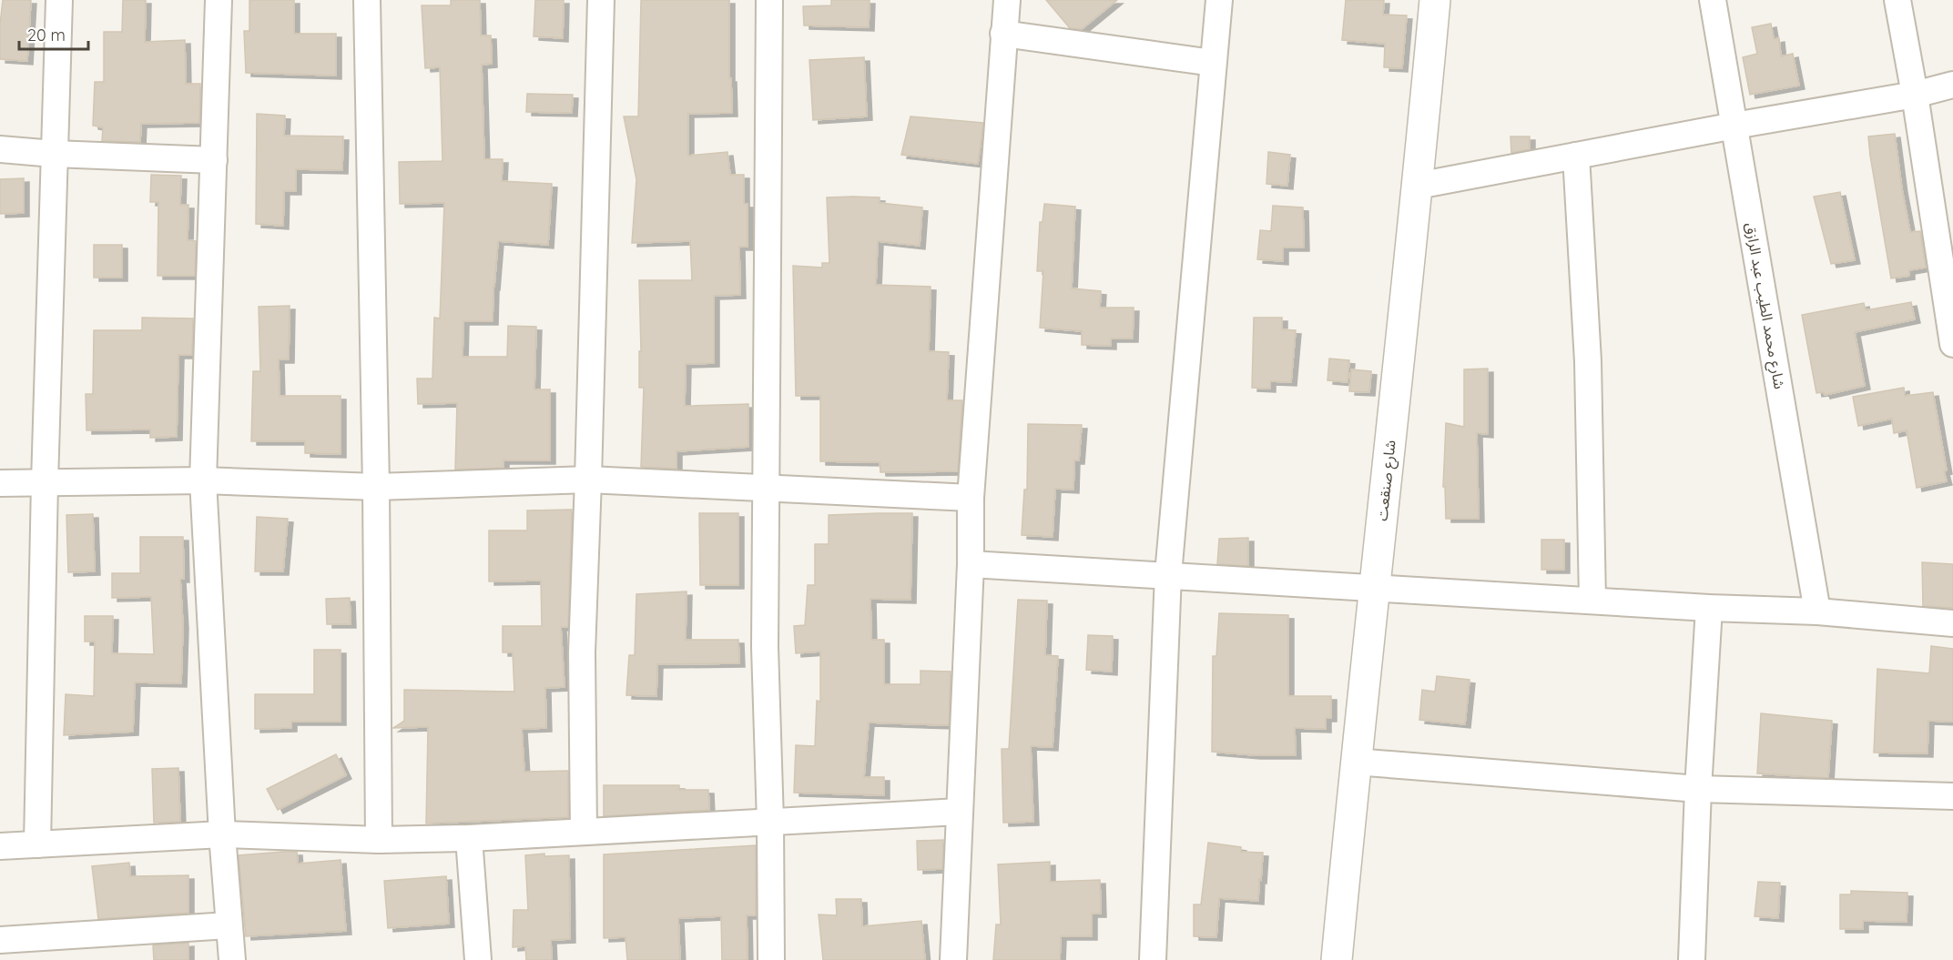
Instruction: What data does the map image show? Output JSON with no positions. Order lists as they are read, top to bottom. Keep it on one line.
{"streets":{"street":["شارع محمد الطيب عبد الرازق","شارع صنقعت"]},"scale_bar":"20 m"}
